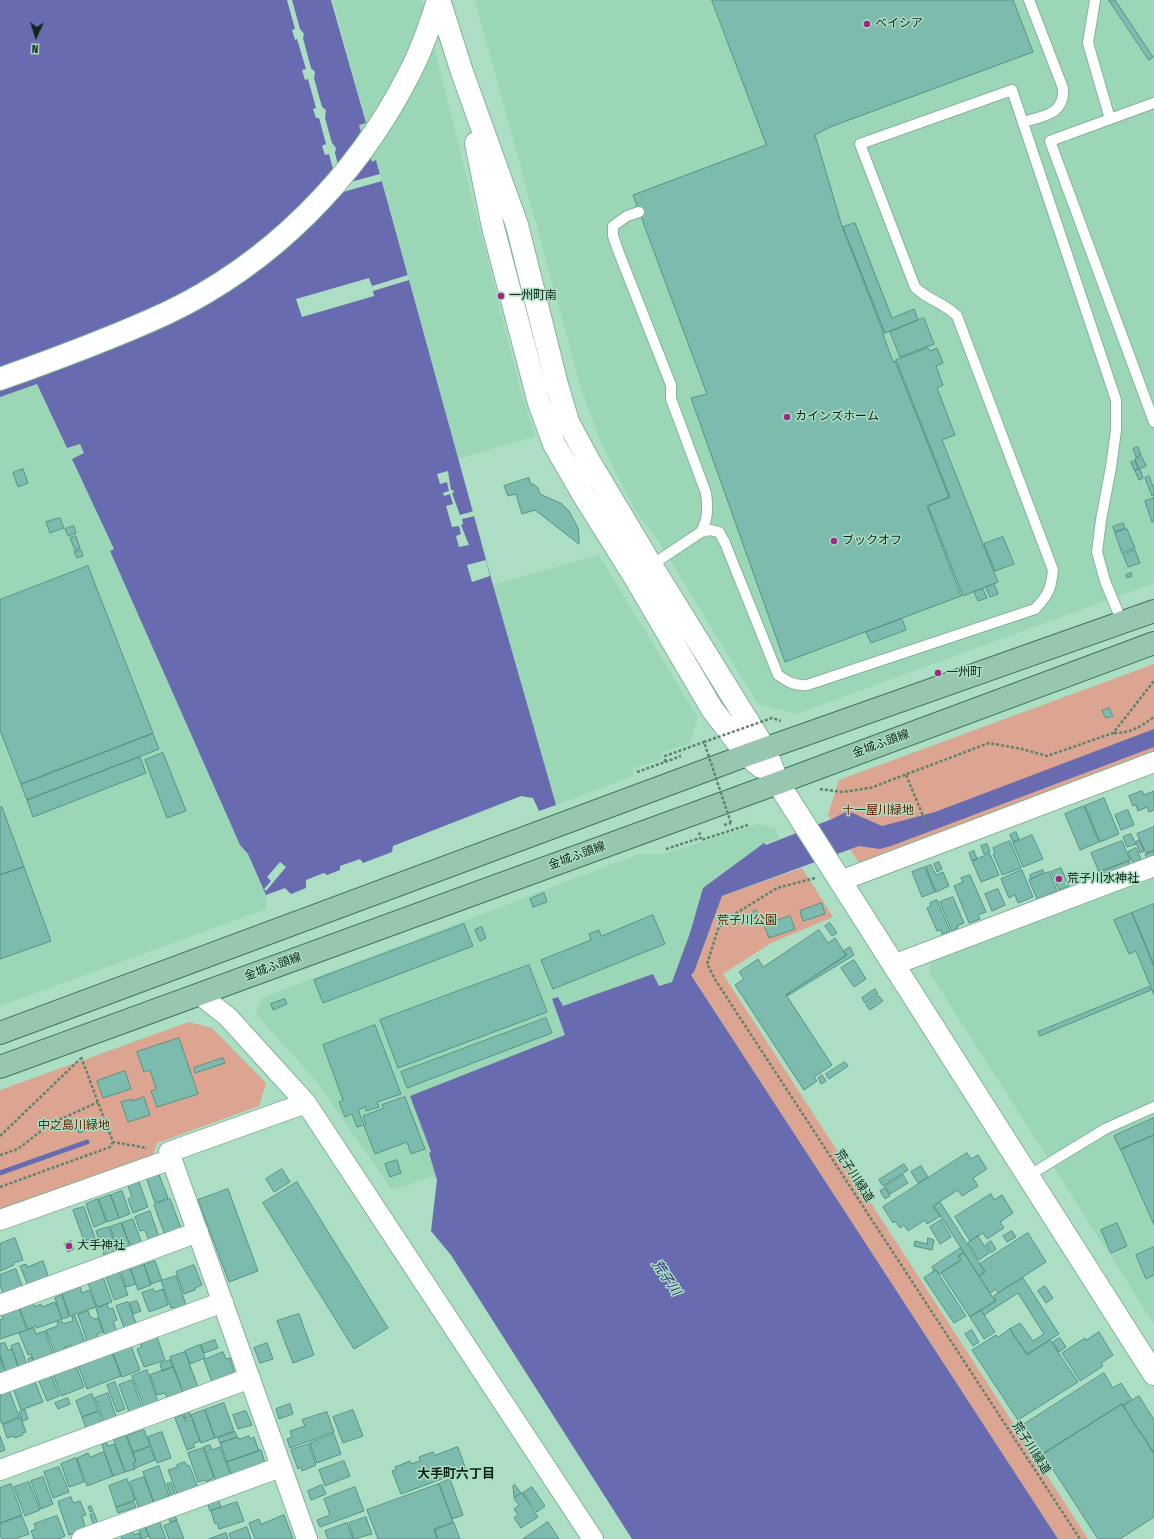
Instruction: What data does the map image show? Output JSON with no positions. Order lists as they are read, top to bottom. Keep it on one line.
{"streets":{"main road":["金城ふ頭線"],"path":["荒子川緑道"]},"districts":["大手町六丁目"],"water":["荒子川"],"parks":["十一屋川緑地","荒子川公園","中之島川緑地"],"places":["ベイシア","一州町南","カインズホーム","ブックオフ","一州町","荒子川水神社","大手神社"],"north":"bottom"}
